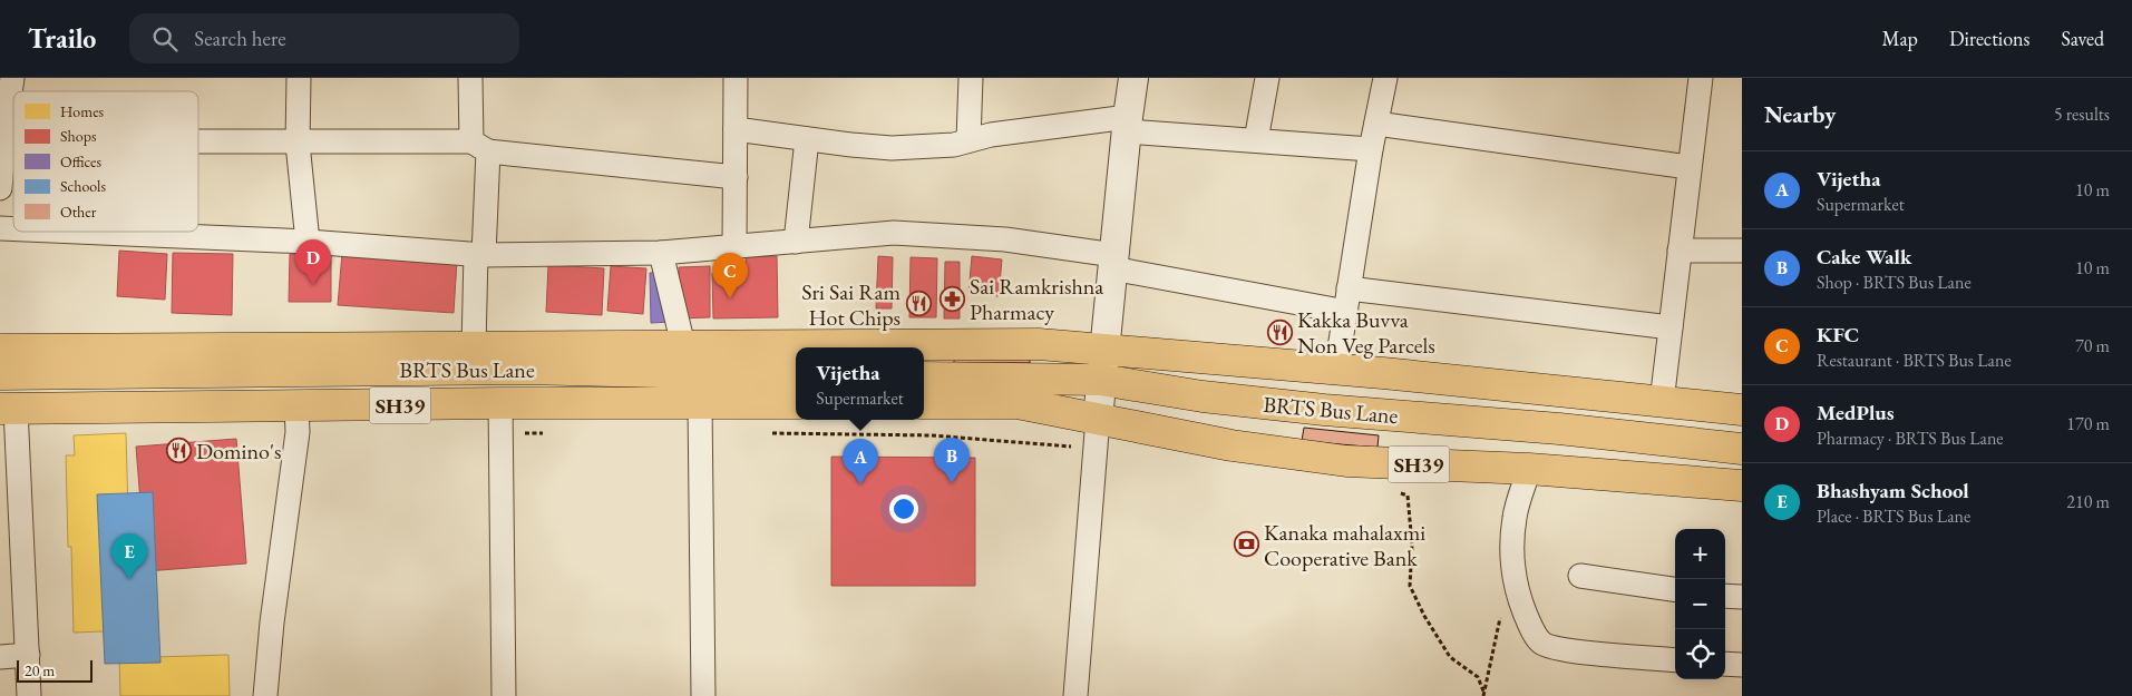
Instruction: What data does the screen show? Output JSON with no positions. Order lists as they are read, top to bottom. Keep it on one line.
{"streets":{"main road":["BRTS Bus Lane","SH39"]},"places":{"pharmacy":["Sai Ramkrishna Pharmacy"],"restaurant":["Sri Sai Ram Hot Chips","Kakka Buvva Non Veg Parcels","Domino's"],"bank":["Kanaka mahalaxmi Cooperative Bank"]},"legend":["Homes","Shops","Offices","Schools","Other"],"scale_bar":"20 m","page":{"header":"Trailo","search":"Search here","nav":["Map","Directions","Saved"],"heading":["Nearby","5 results"],"list":[{"mark":"A","name":"Vijetha","note":"Supermarket","value":"10 m"},{"mark":"B","name":"Cake Walk","note":"Shop · BRTS Bus Lane","value":"10 m"},{"mark":"C","name":"KFC","note":"Restaurant · BRTS Bus Lane","value":"70 m"},{"mark":"D","name":"MedPlus","note":"Pharmacy · BRTS Bus Lane","value":"170 m"},{"mark":"E","name":"Bhashyam School","note":"Place · BRTS Bus Lane","value":"210 m"}],"pins":["D","C","B","A","E"],"popup":["Vijetha","Supermarket"],"map_buttons":["+","−"],"scale":"20 m"}}
